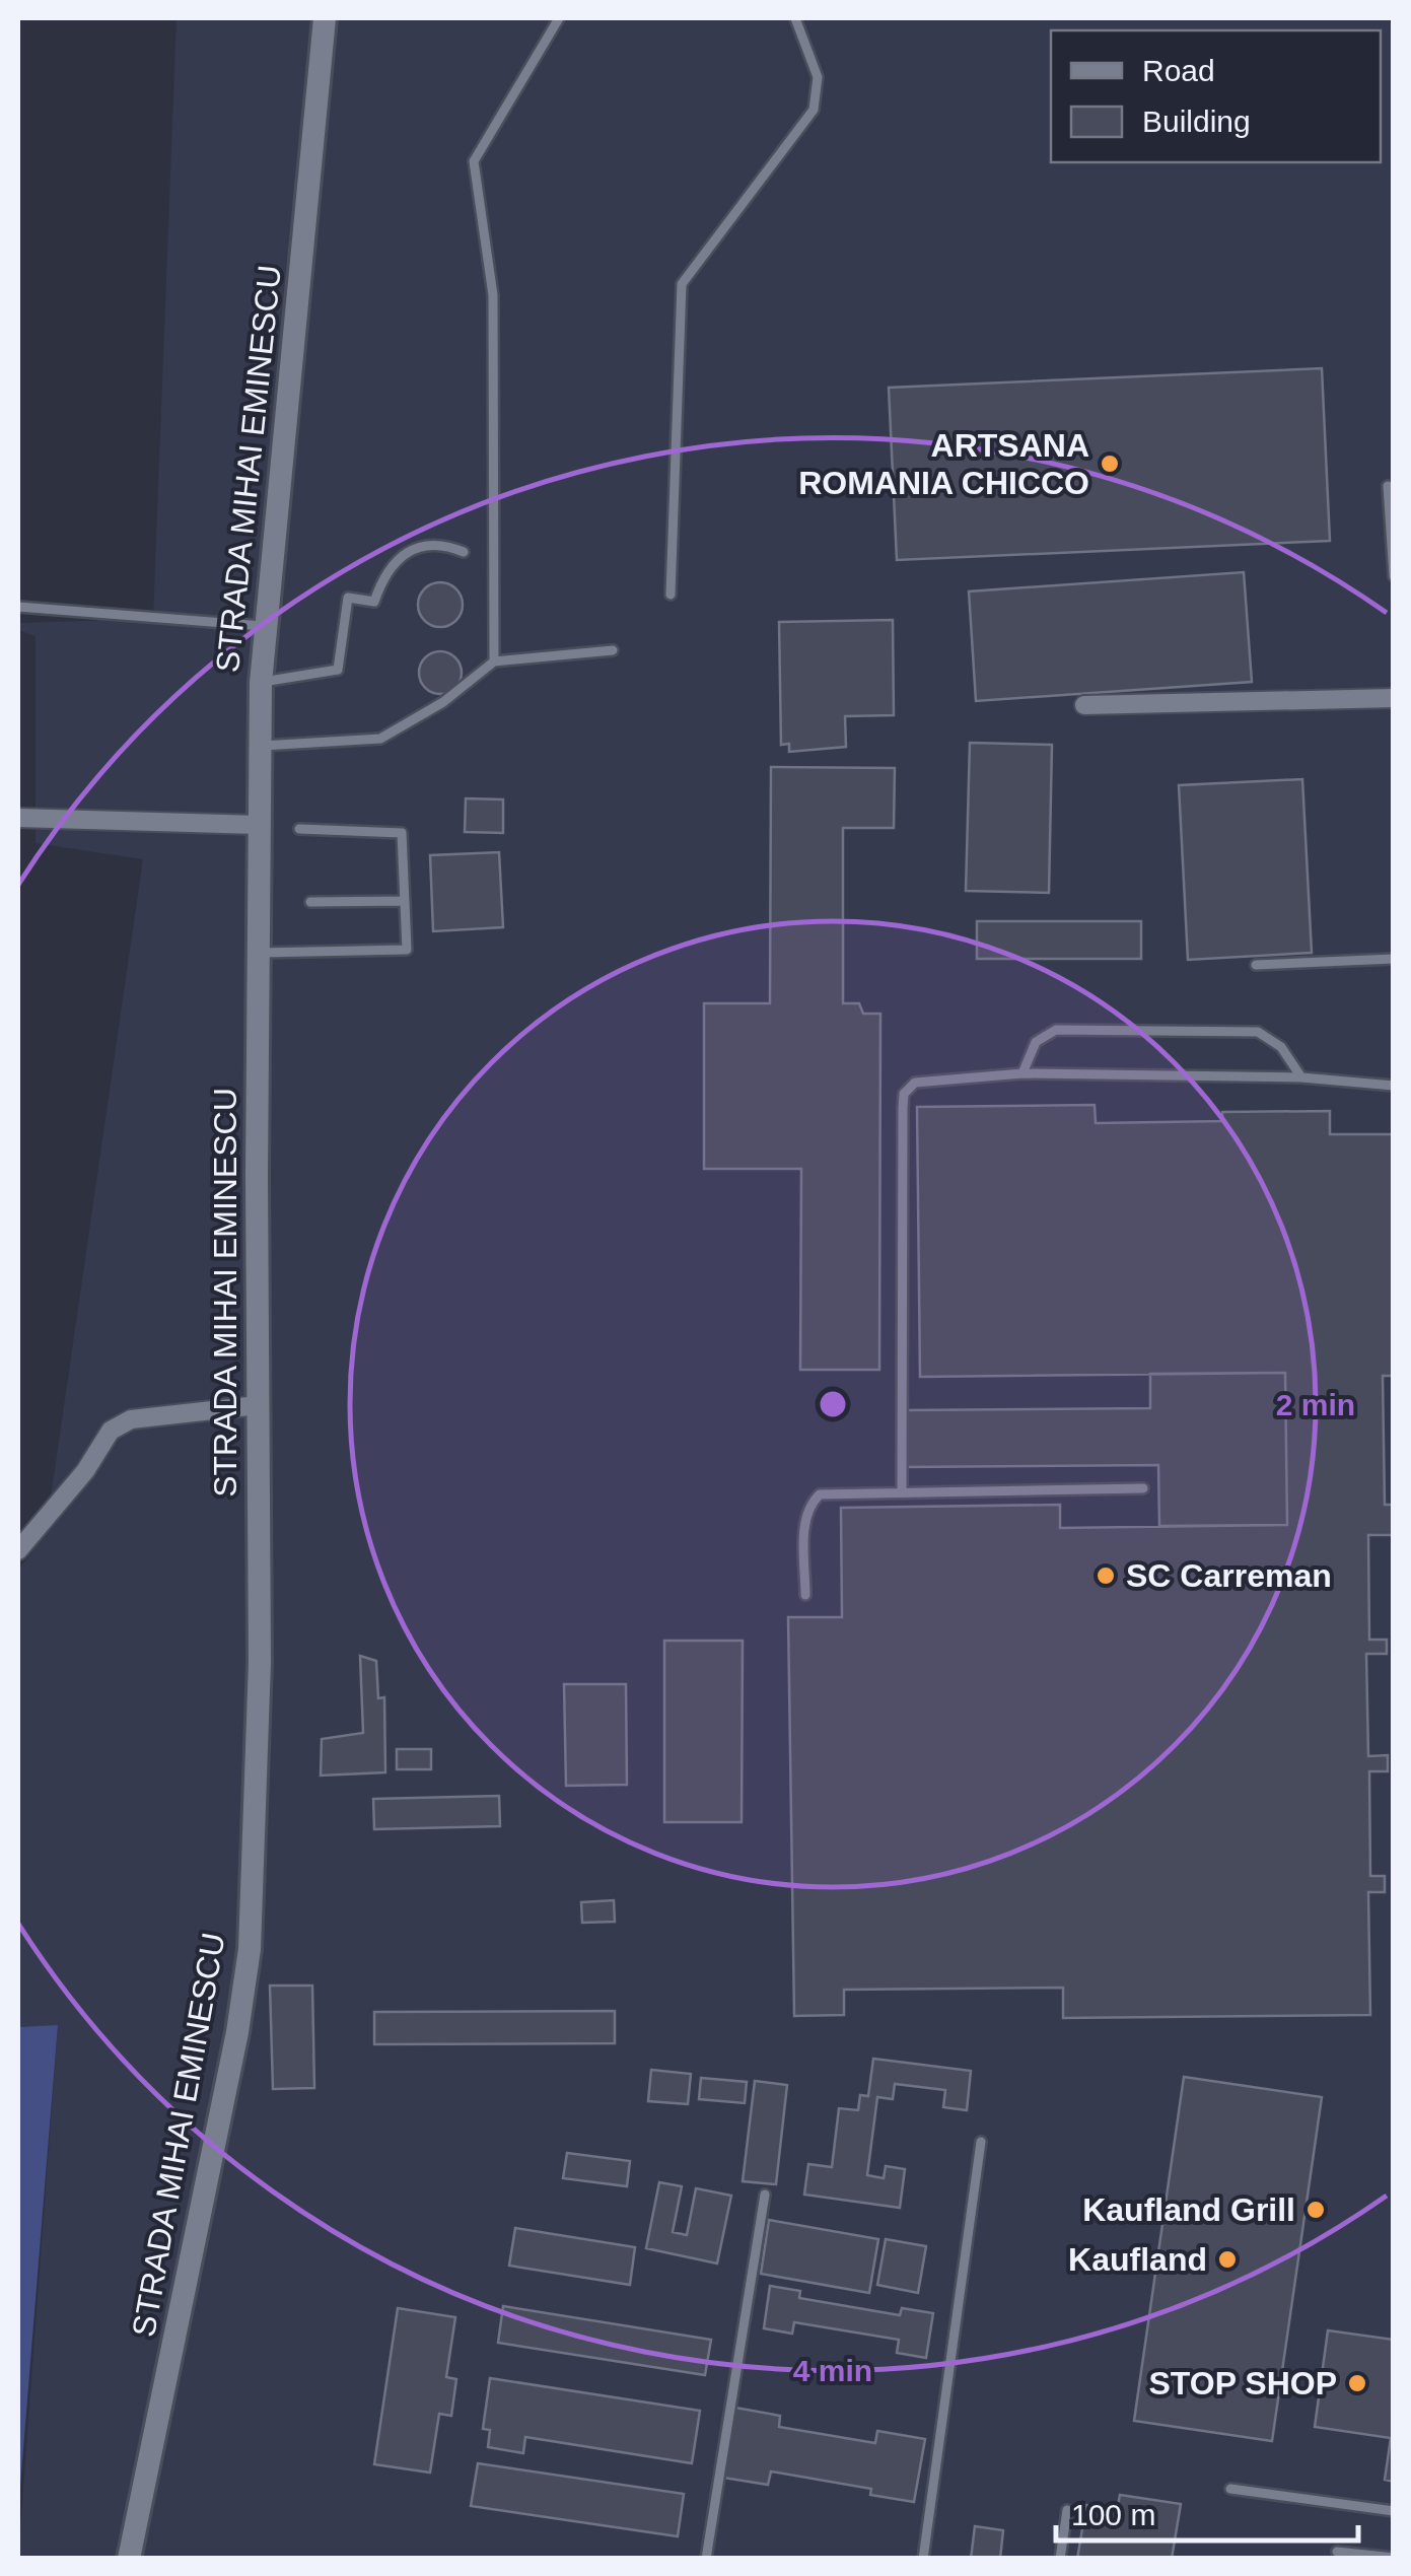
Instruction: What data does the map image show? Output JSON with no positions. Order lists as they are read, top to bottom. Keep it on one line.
{"streets":{"street":["STRADA MIHAI EMINESCU"]},"places":["ARTSANA ROMANIA CHICCO","SC Carreman","Kaufland Grill","Kaufland","STOP SHOP"],"legend":["Road","Building"],"scale_bar":"100 m","rings":["2 min","4 min"]}
